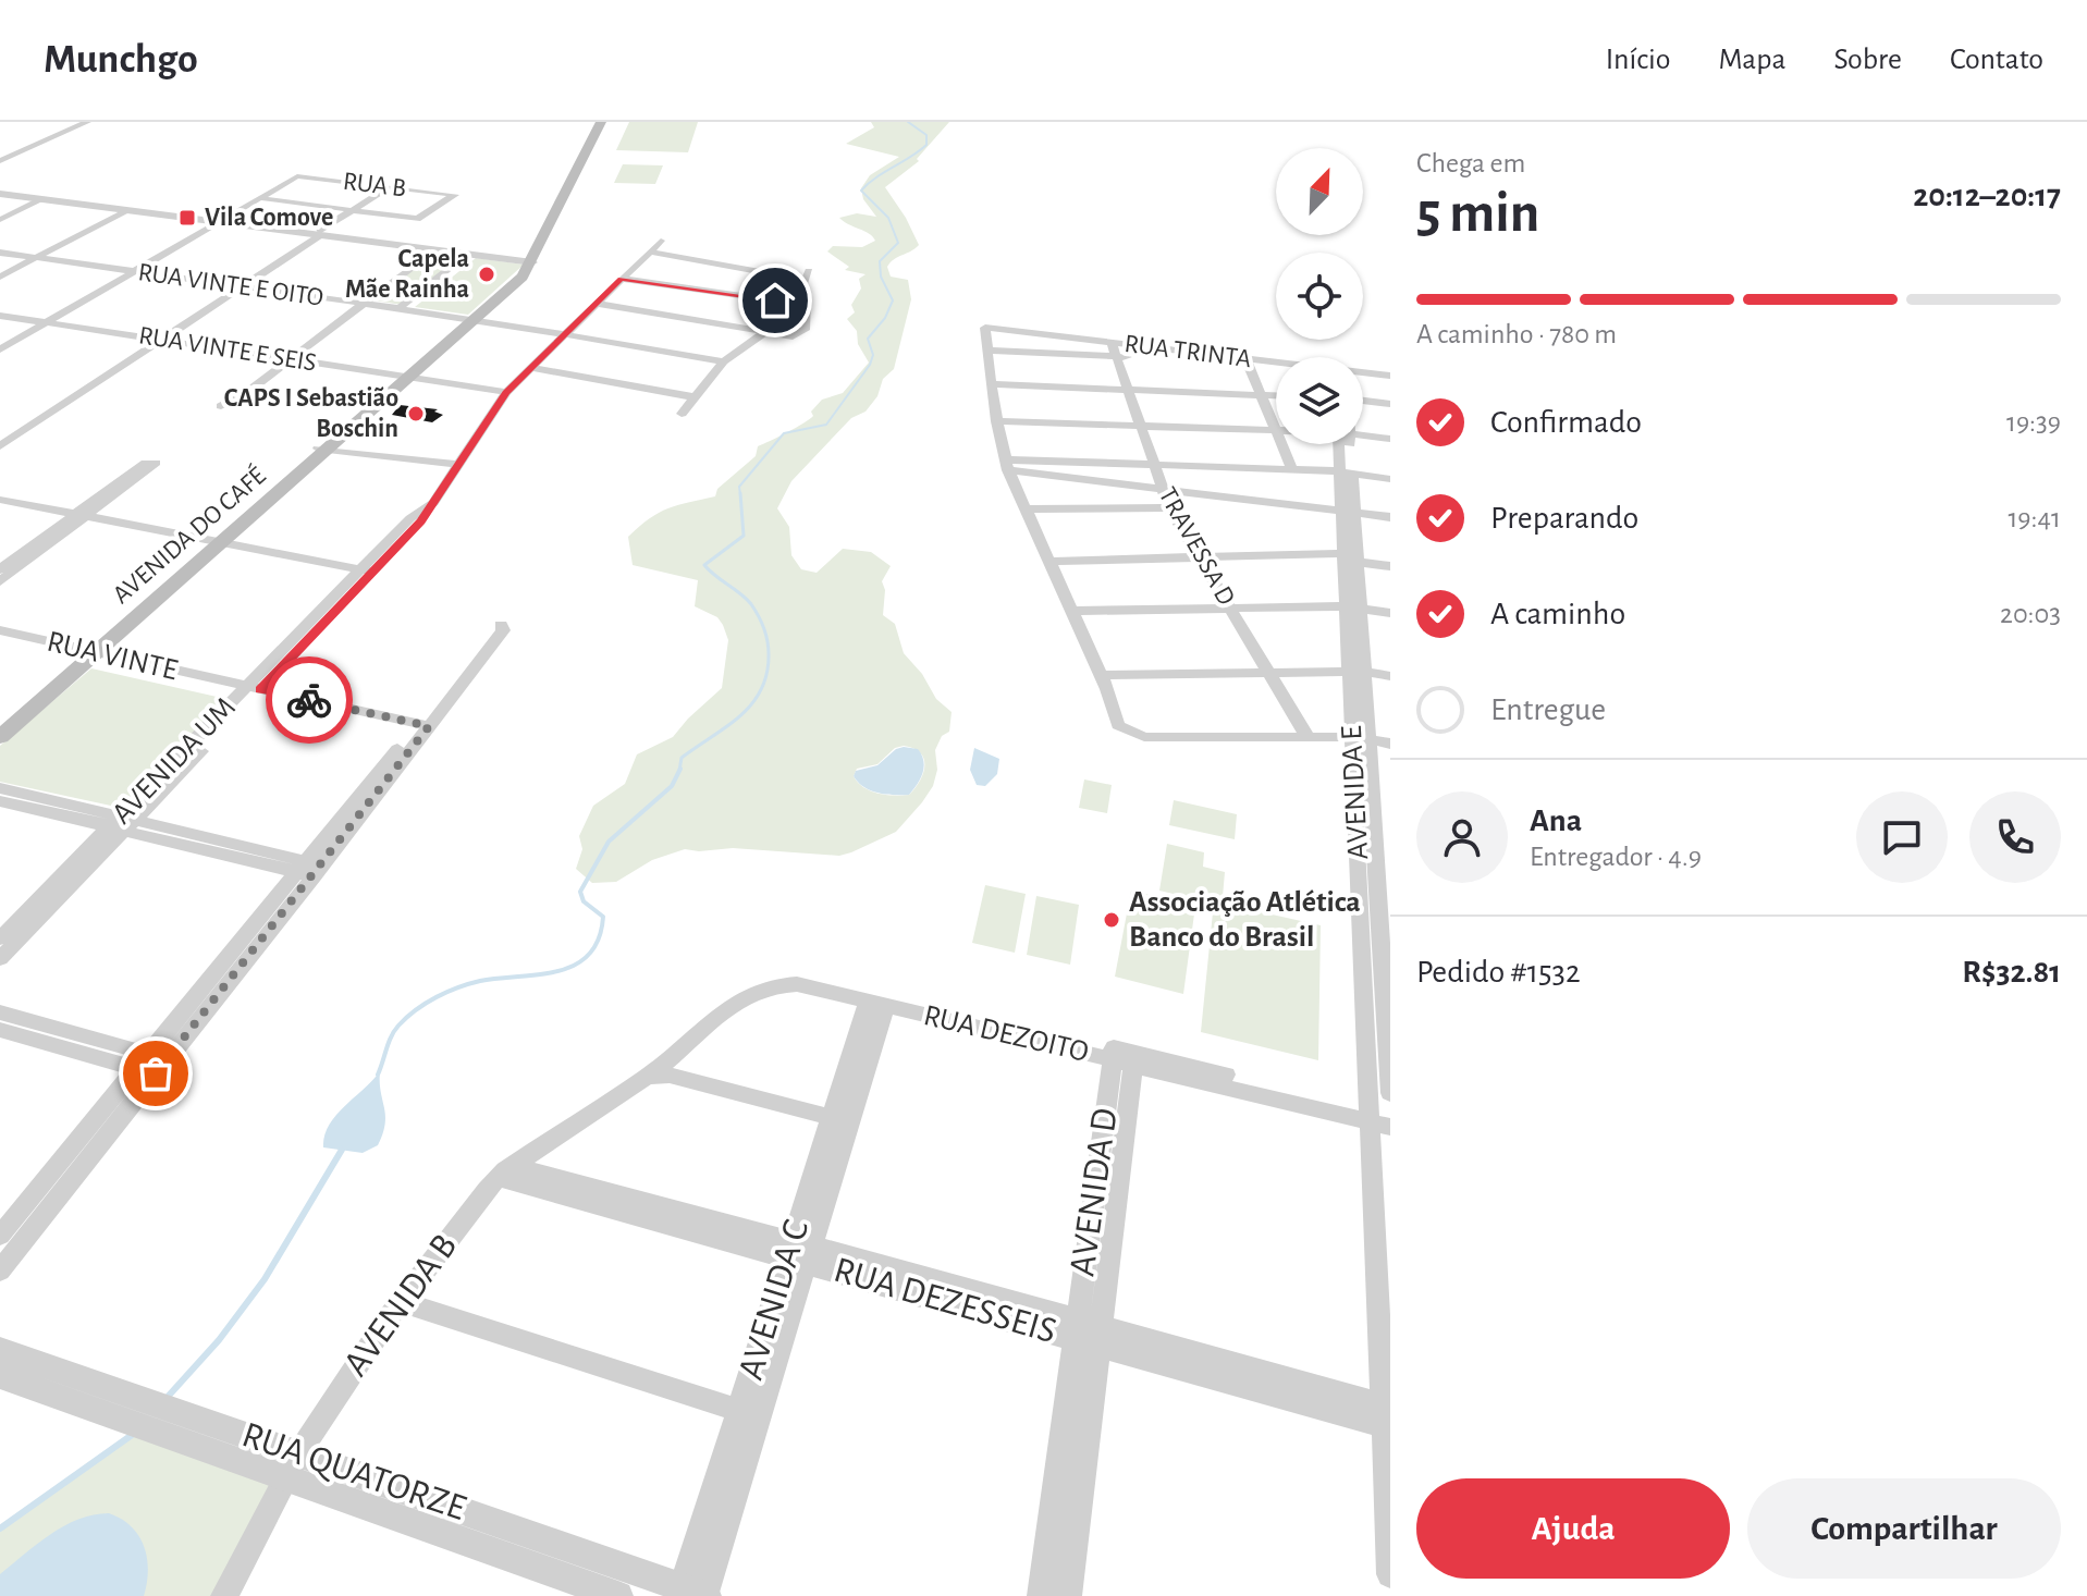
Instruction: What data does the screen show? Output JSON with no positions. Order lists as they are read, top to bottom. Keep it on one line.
{"streets":{"main road":["AVENIDA DO CAFÉ"],"street":["RUA B","RUA VINTE E OITO","RUA VINTE E SEIS","RUA TRINTA","TRAVESSA D","RUA VINTE","AVENIDA UM","AVENIDA E","RUA DEZOITO","AVENIDA D","AVENIDA C","RUA DEZESSEIS","AVENIDA B","RUA QUATORZE"]},"crossings":[["RUA VINTE E OITO","AVENIDA DO CAFÉ"],["RUA VINTE E OITO","AVENIDA UM"],["RUA VINTE E SEIS","AVENIDA DO CAFÉ"],["RUA VINTE E SEIS","AVENIDA UM"],["RUA TRINTA","TRAVESSA D"],["AVENIDA DO CAFÉ","RUA VINTE"],["RUA VINTE","AVENIDA UM"],["AVENIDA E","RUA DEZOITO"],["AVENIDA E","RUA DEZESSEIS"],["RUA DEZOITO","AVENIDA D"],["RUA DEZOITO","AVENIDA C"],["RUA DEZOITO","AVENIDA B"],["AVENIDA D","RUA DEZESSEIS"],["AVENIDA C","RUA DEZESSEIS"],["AVENIDA C","RUA QUATORZE"],["RUA DEZESSEIS","AVENIDA B"],["AVENIDA B","RUA QUATORZE"]],"places":{"transit":["Vila Comove"],"other":["Capela Mãe Rainha","CAPS I Sebastião Boschin","Associação Atlética Banco do Brasil"]},"north":"top right","page":{"header":"Munchgo","nav":["Início","Mapa","Sobre","Contato"],"heading":["5 min","Chega em","20:12–20:17"],"panel":["Ana","Entregador · 4.9","Pedido #1532","R$32.81"],"bar":"A caminho · 780 m","list":[["Confirmado","19:39"],["Preparando","19:41"],["A caminho","20:03"],"Entregue"],"buttons":["Ajuda","Compartilhar"]}}
